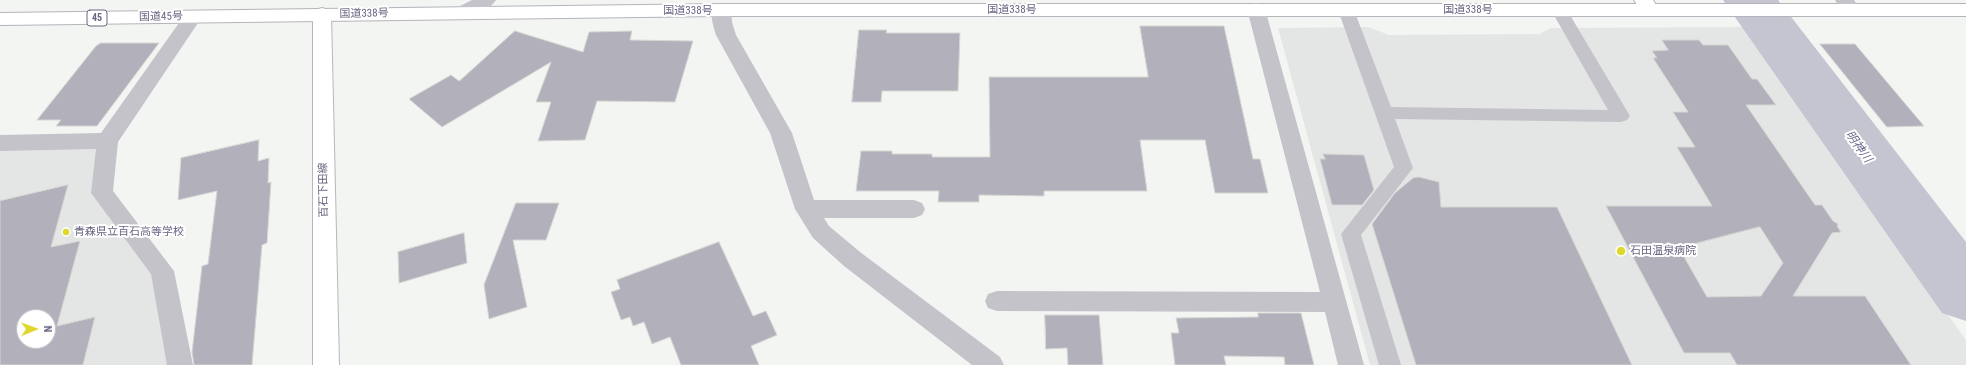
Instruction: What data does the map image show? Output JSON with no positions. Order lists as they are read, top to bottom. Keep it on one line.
{"streets":{"main road":["国道338号","国道45号","45","百石下田線"]},"crossings":[["国道338号","国道45号"],["国道338号","百石下田線"],["国道45号","百石下田線"]],"water":["明神川"],"places":["青森県立百石高等学校","石田温泉病院"],"north":"right"}
